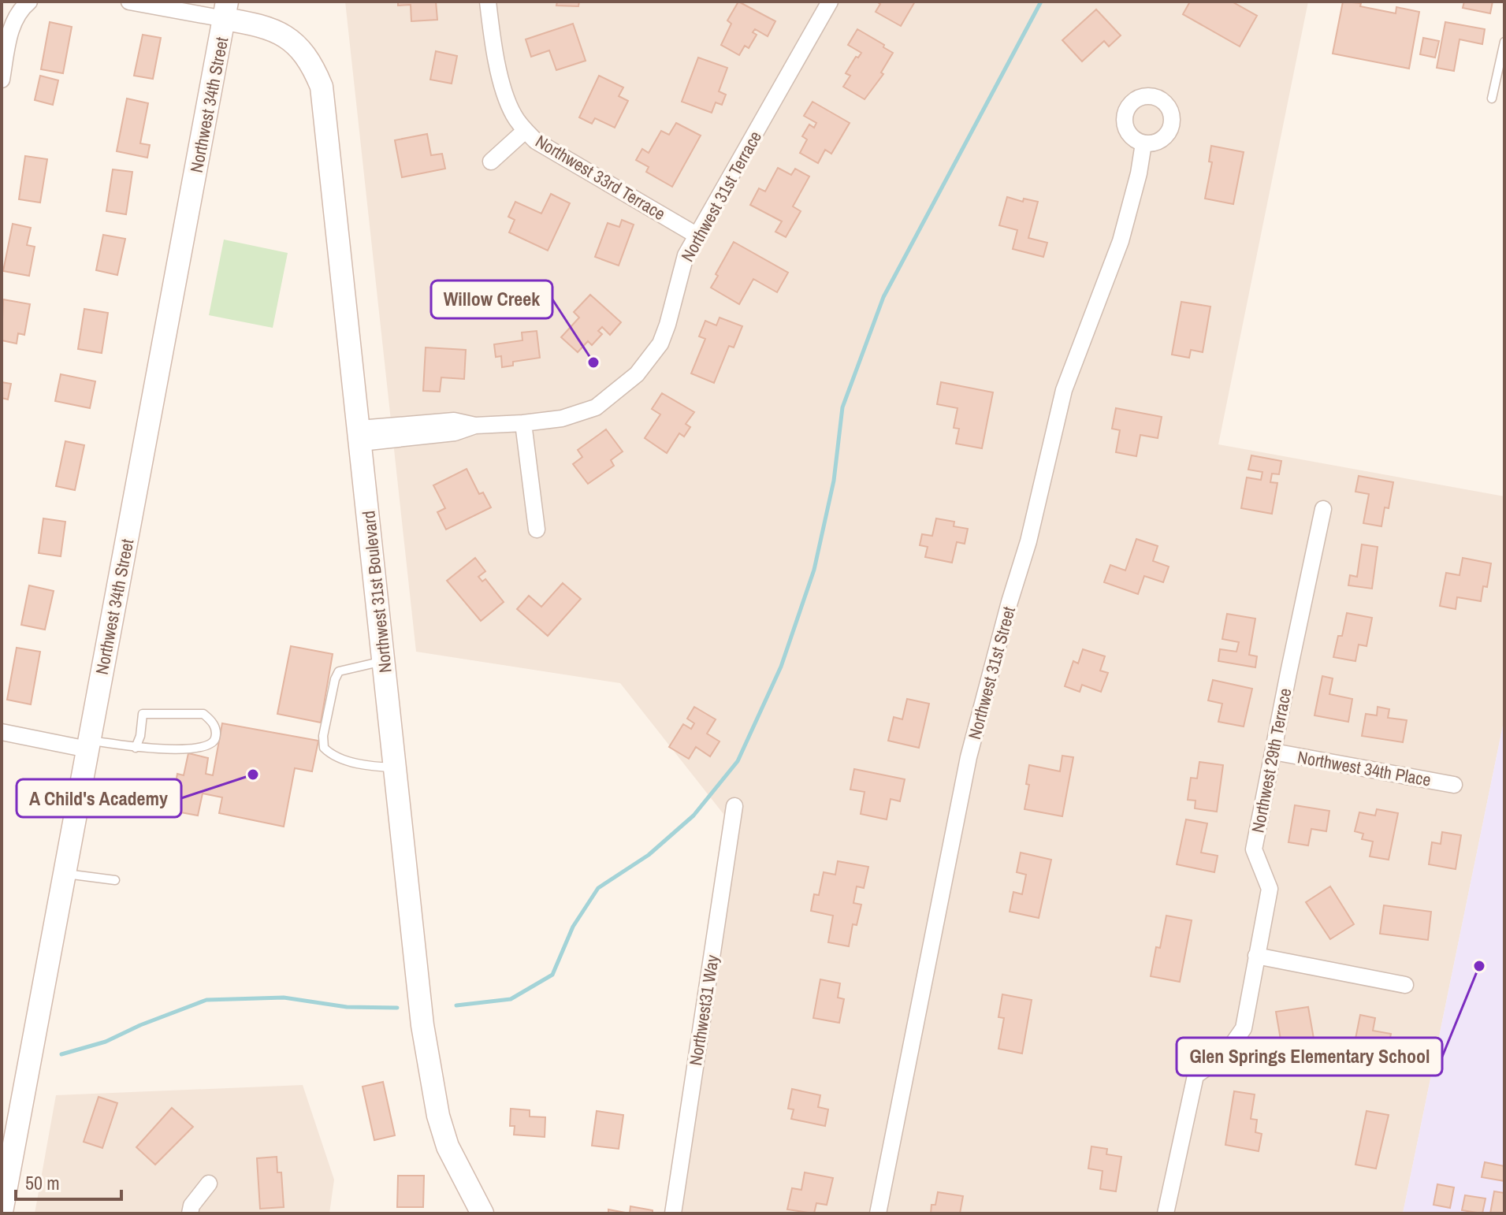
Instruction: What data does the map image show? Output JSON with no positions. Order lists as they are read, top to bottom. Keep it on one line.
{"streets":{"street":["Northwest 34th Street","Northwest 33rd Terrace","Northwest 31st Terrace","Northwest 31st Boulevard","Northwest 31st Street","Northwest 29th Terrace","Northwest 34th Place","Northwest31 Way"]},"crossings":[["Northwest 34th Street","Northwest 31st Boulevard"],["Northwest 33rd Terrace","Northwest 31st Terrace"],["Northwest 31st Terrace","Northwest 31st Boulevard"],["Northwest 29th Terrace","Northwest 34th Place"]],"places":["Willow Creek","A Child's Academy","Glen Springs Elementary School"],"scale_bar":"50 m"}
